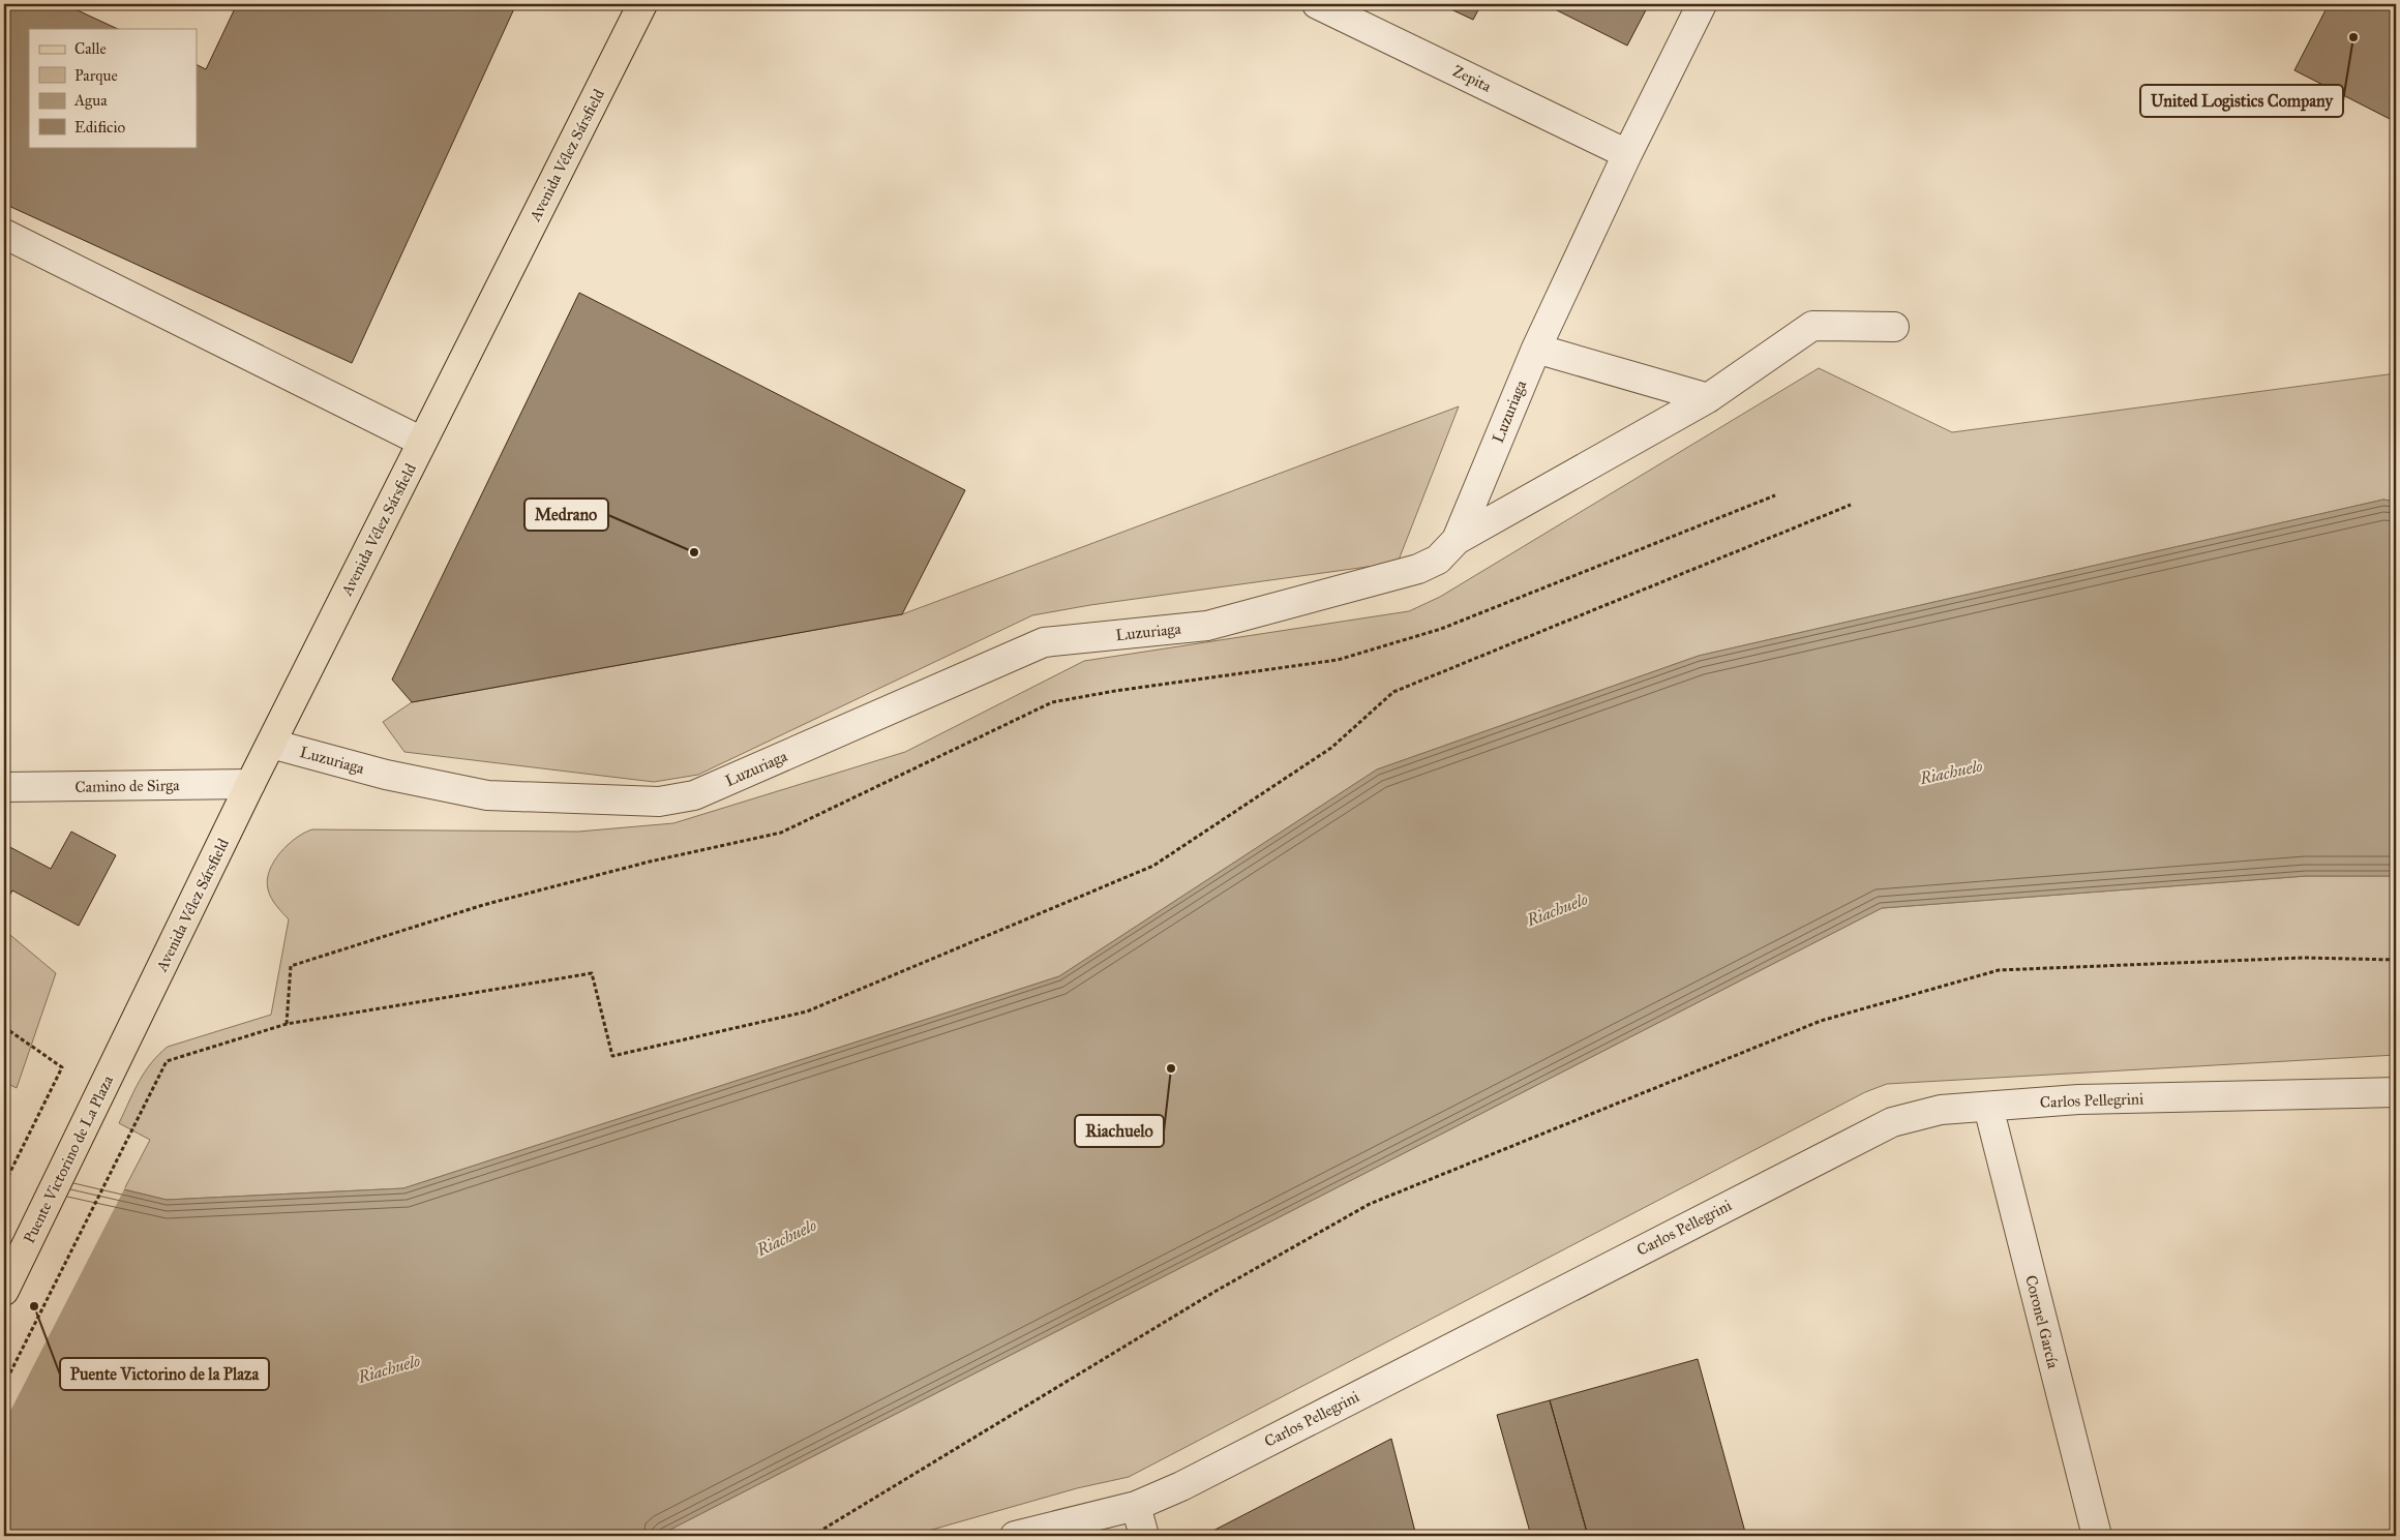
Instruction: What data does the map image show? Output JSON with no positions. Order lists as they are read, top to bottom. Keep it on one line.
{"streets":{"main road":["Avenida Vélez Sársfield","Puente Victorino de La Plaza"],"street":["Zepita","Luzuriaga","Camino de Sirga","Carlos Pellegrini","Coronel García"]},"crossings":[["Zepita","Luzuriaga"],["Avenida Vélez Sársfield","Luzuriaga"],["Avenida Vélez Sársfield","Camino de Sirga"],["Avenida Vélez Sársfield","Puente Victorino de La Plaza"],["Carlos Pellegrini","Coronel García"]],"water":["Riachuelo"],"places":["United Logistics Company","Medrano","Riachuelo","Puente Victorino de la Plaza"],"legend":["Calle","Parque","Agua","Edificio"]}
